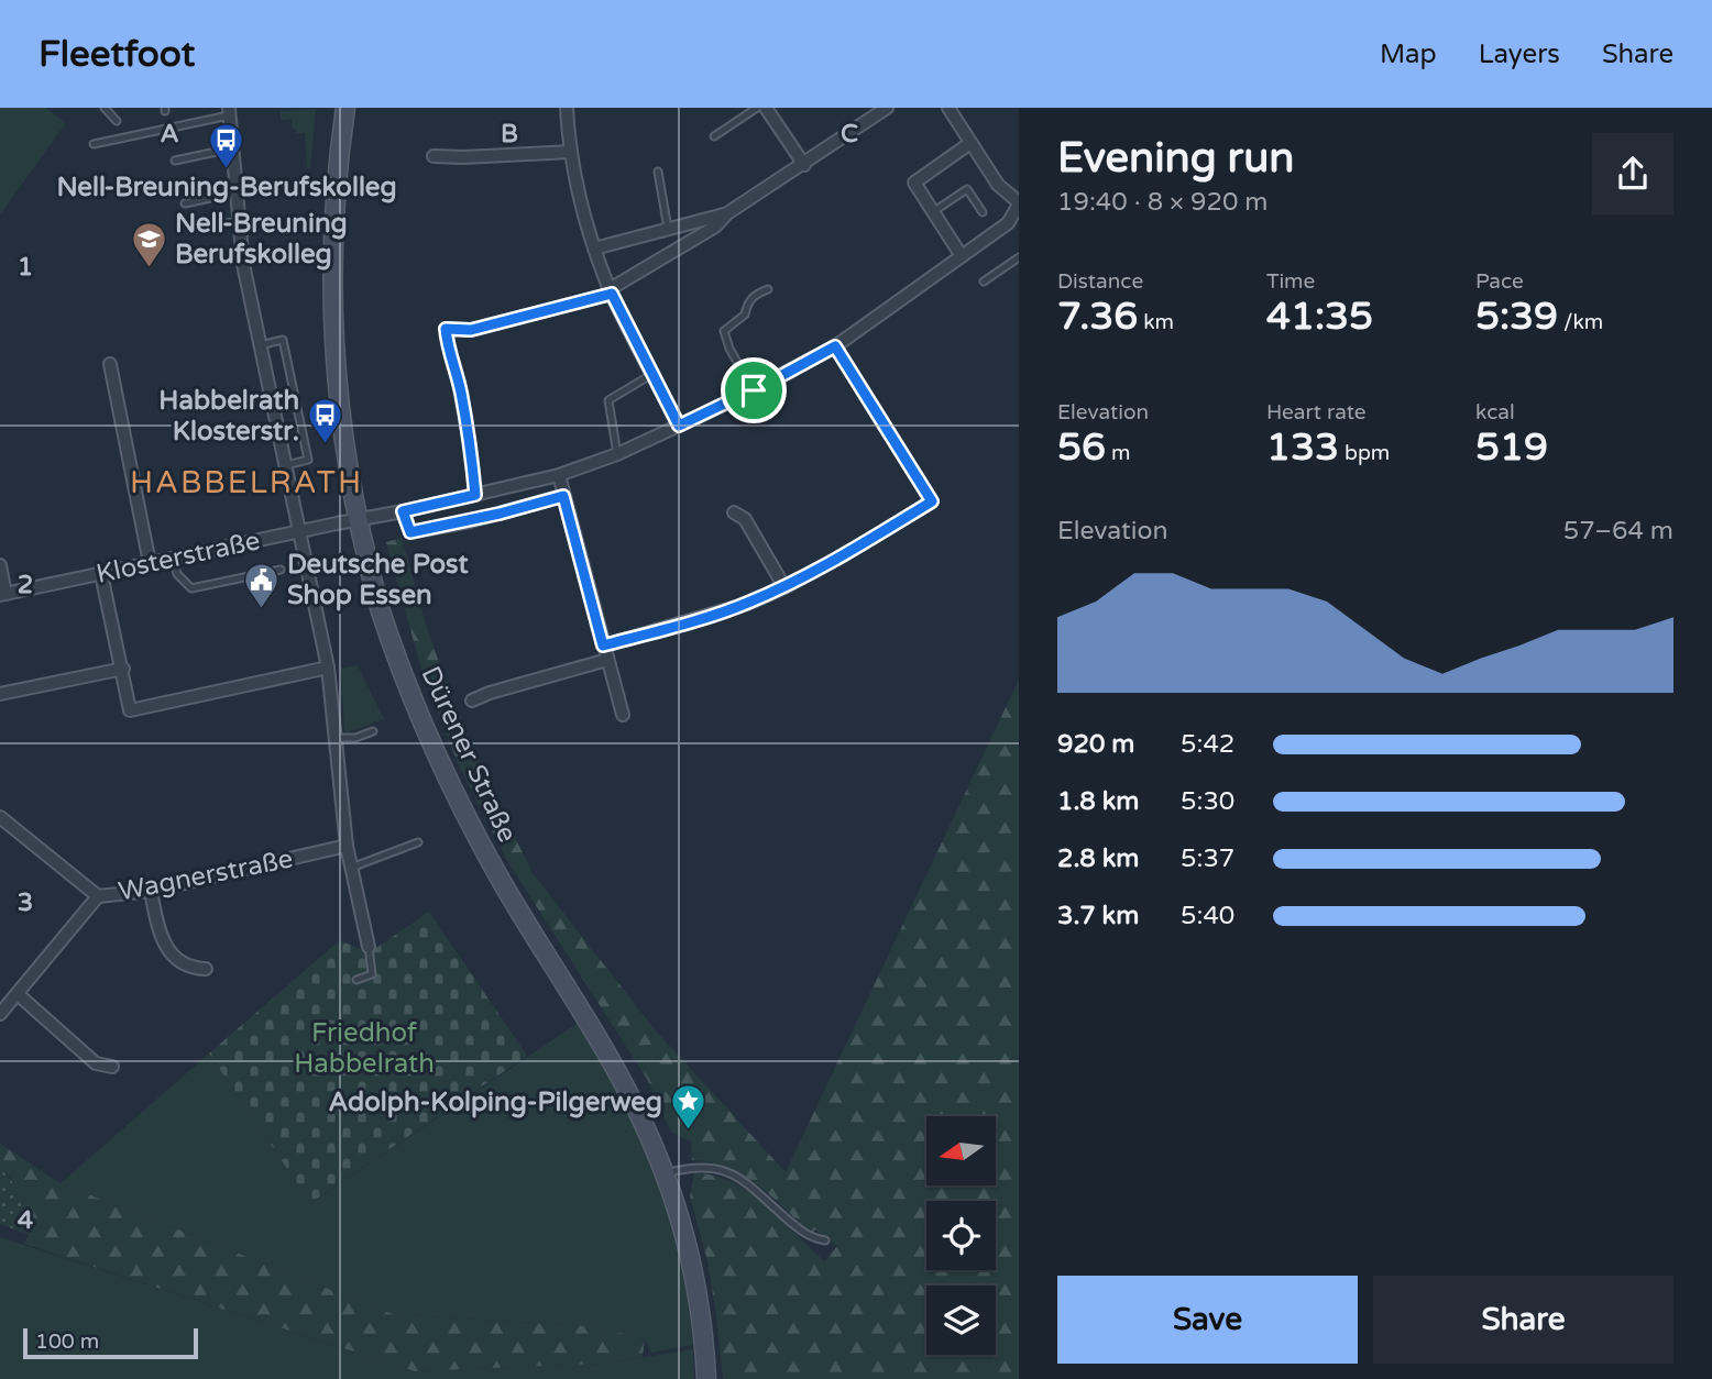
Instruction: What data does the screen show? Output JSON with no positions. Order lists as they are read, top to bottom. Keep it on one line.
{"streets":{"main road":["Dürener Straße"],"street":["Klosterstraße","Wagnerstraße"]},"crossings":[["Klosterstraße","Dürener Straße"]],"districts":["HABBELRATH"],"parks":["Friedhof Habbelrath"],"places":{"bus stop":["Nell-Breuning-Berufskolleg","Habbelrath Klosterstr."],"school or university":["Nell-Breuning Berufskolleg"],"public building":["Deutsche Post Shop Essen"],"place":["Adolph-Kolping-Pilgerweg"]},"scale_bar":"100 m","north":"left","page":{"header":"Fleetfoot","nav":["Map","Layers","Share"],"heading":["Evening run","19:40 · 8 × 920 m"],"stats":[["Distance","7.36 km"],["Time","41:35"],["Pace","5:39 /km"],["Elevation","56 m"],["Heart rate","133 bpm"],["kcal","519"]],"chart":["Elevation","57–64 m"],"list":[{"name":"920 m","note":"5:42"},{"name":"1.8 km","note":"5:30"},{"name":"2.8 km","note":"5:37"},{"name":"3.7 km","note":"5:40"}],"buttons":["Save","Share"],"scale":"100 m"},"grid":{"columns":["A","B","C"],"rows":["1","2","3","4"]}}
